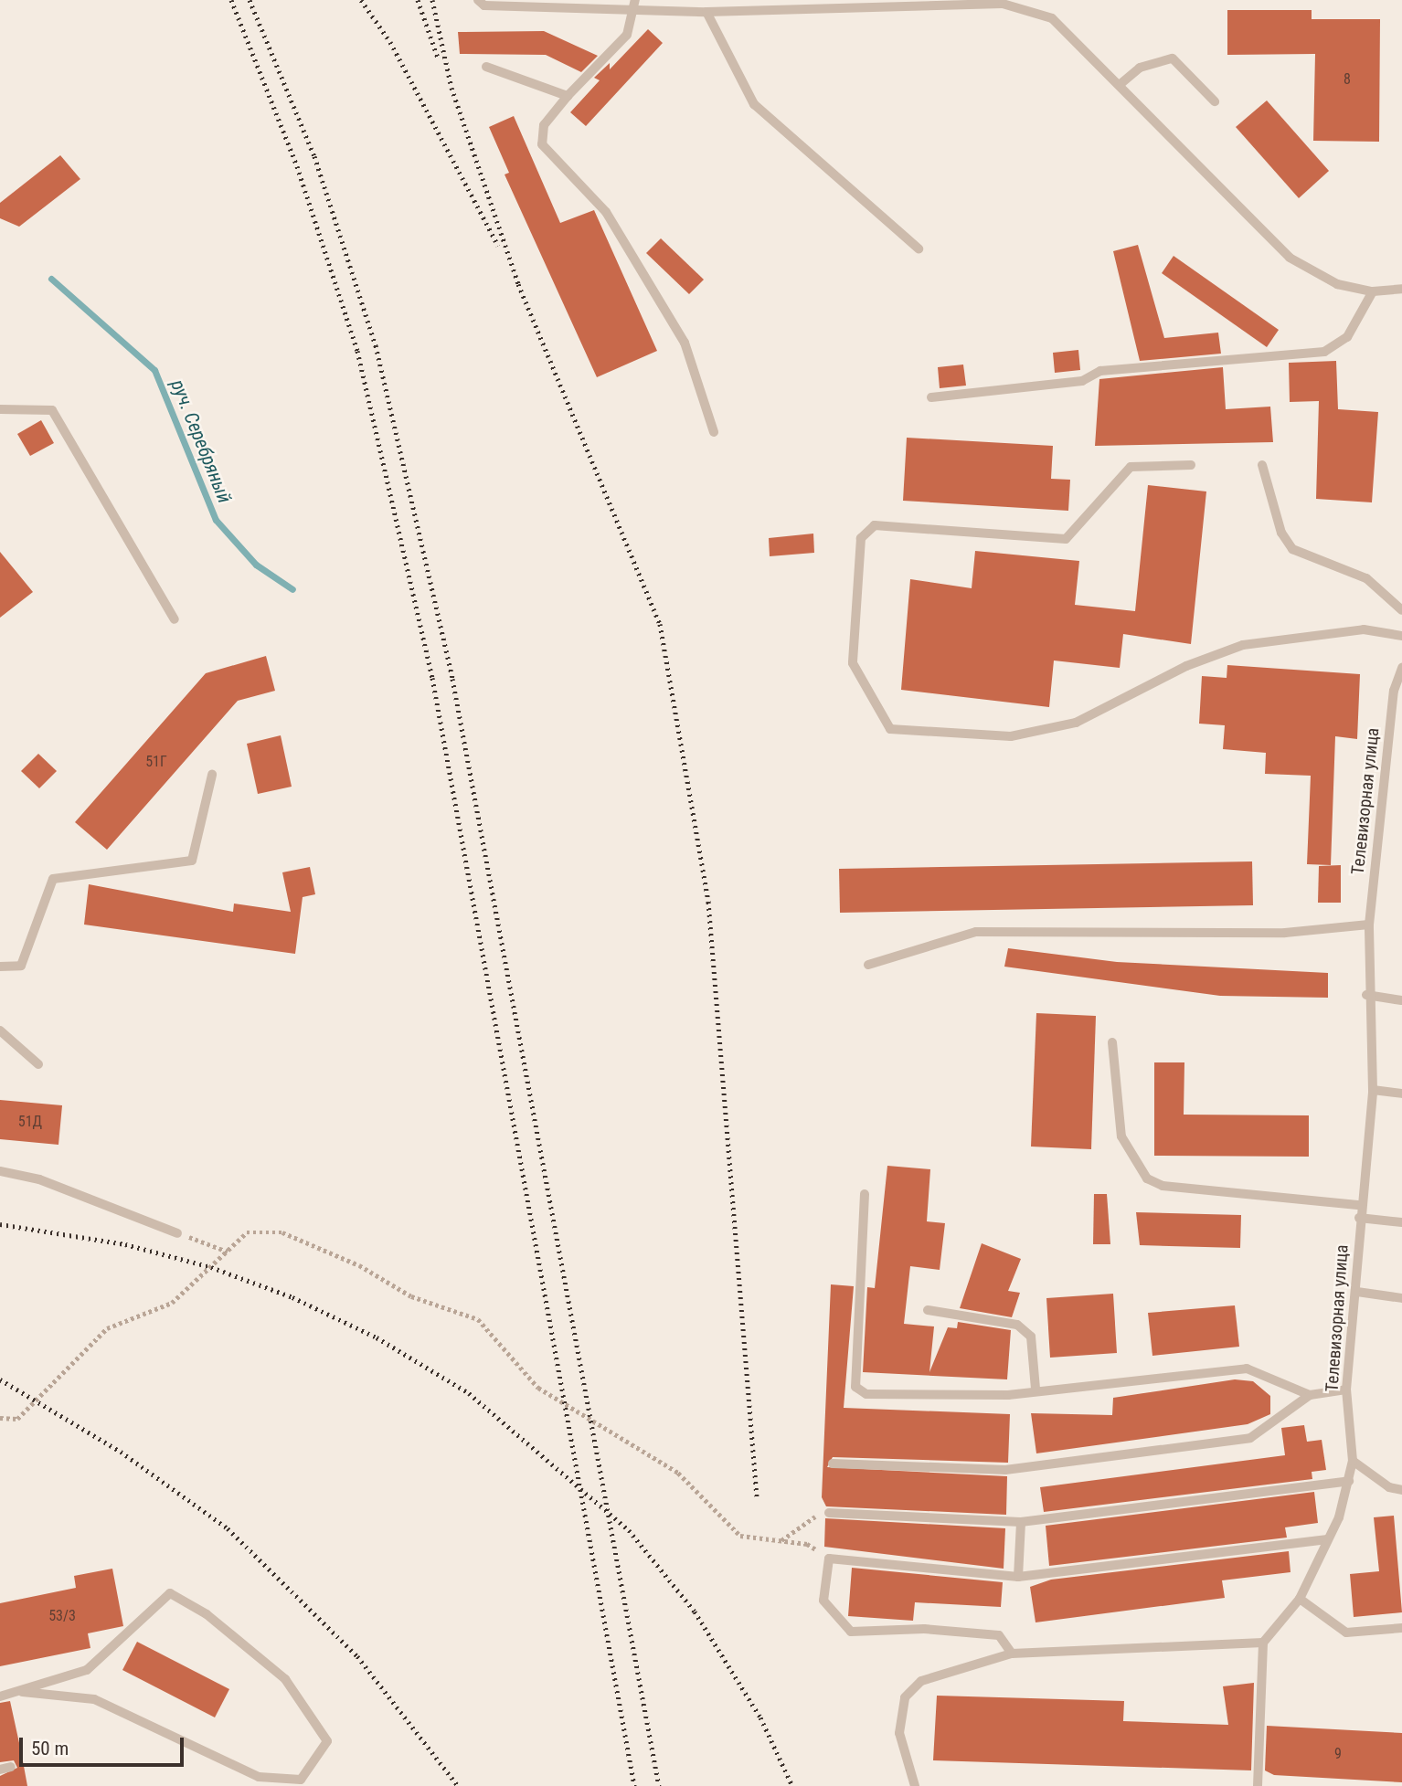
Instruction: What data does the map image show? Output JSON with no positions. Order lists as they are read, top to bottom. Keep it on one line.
{"streets":{"lane":["Телевизорная улица"]},"water":["руч. Серебряный"],"house_numbers":["8","51Г","51Д","53/3","9"],"scale_bar":"50 m"}
